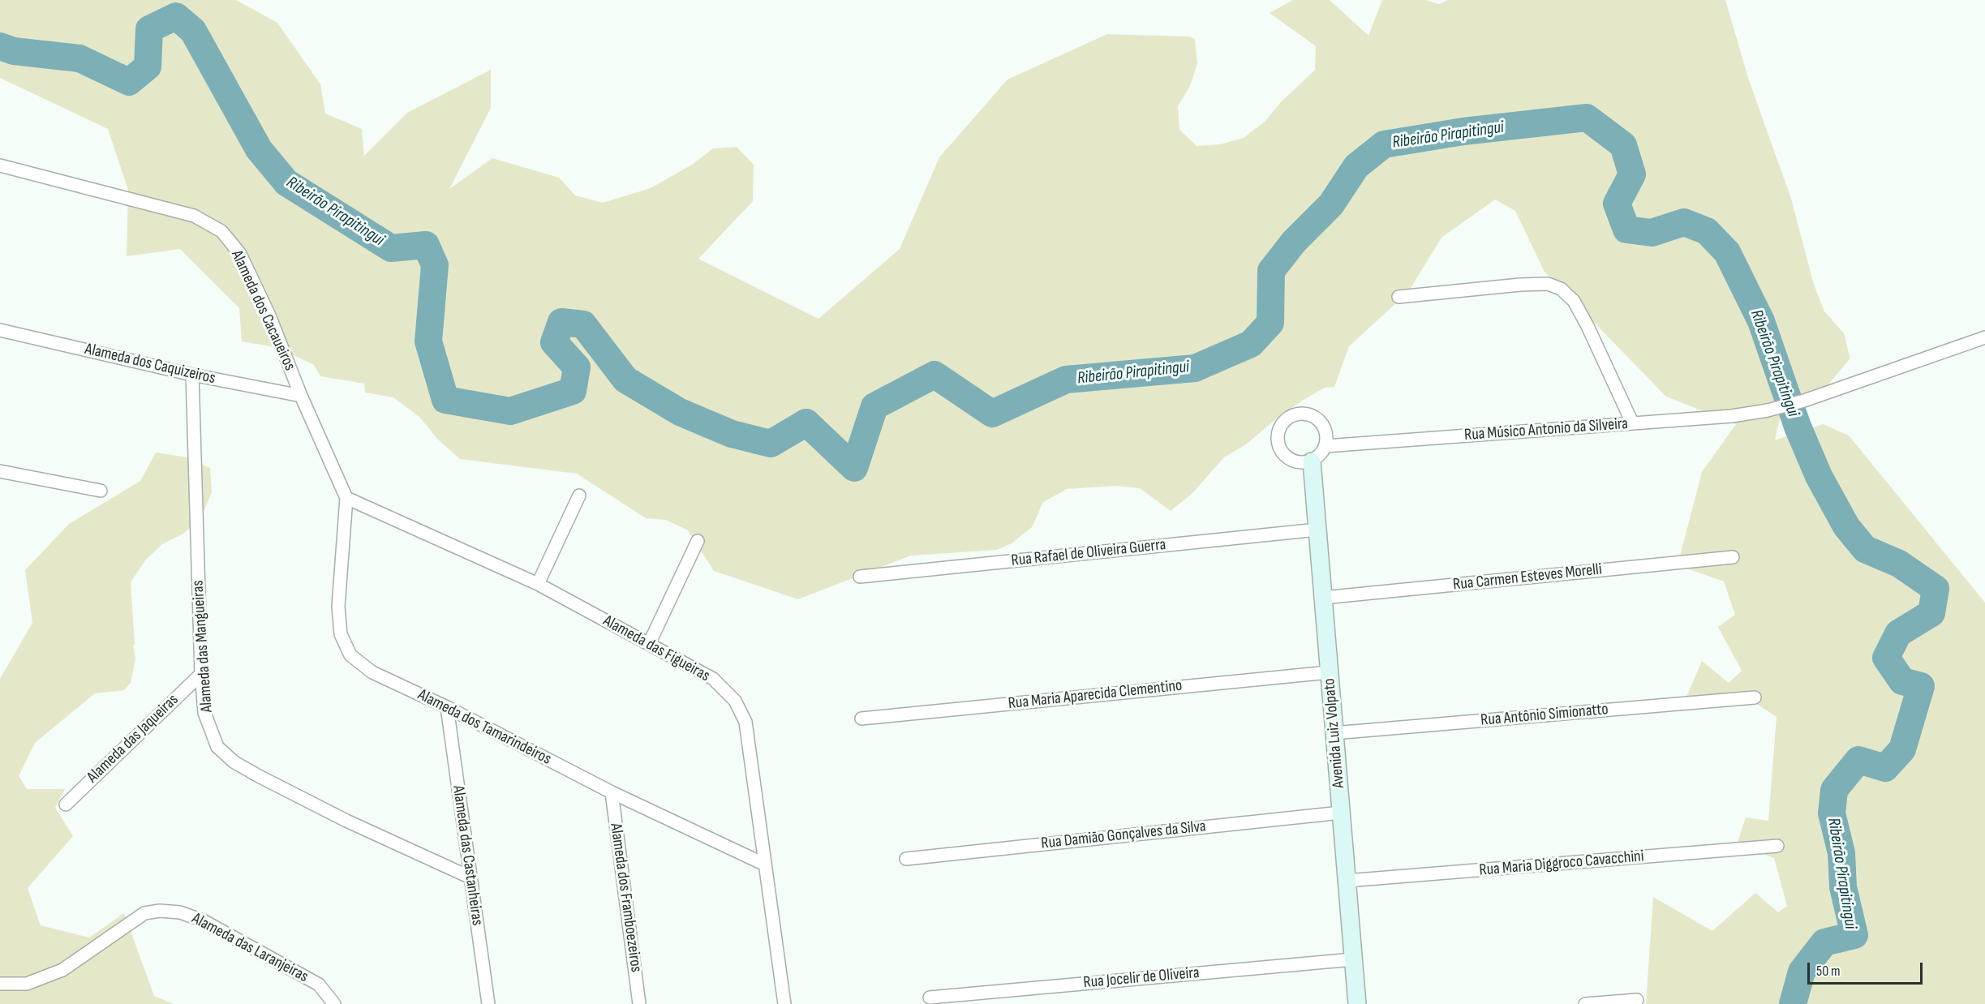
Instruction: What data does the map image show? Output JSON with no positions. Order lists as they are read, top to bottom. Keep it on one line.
{"streets":{"street":["Alameda dos Cacaueiros","Alameda dos Caquizeiros","Rua Músico Antonio da Silveira","Rua Rafael de Oliveira Guerra","Rua Carmen Esteves Morelli","Alameda das Mangueiras","Alameda das Figueiras","Rua Maria Aparecida Clementino","Rua Antônio Simionatto","Alameda dos Tamarindeiros","Avenida Luiz Volpato","Alameda das Jaqueiras","Rua Damião Gonçalves da Silva","Alameda das Castanheiras","Rua Maria Diggroco Cavacchini","Alameda dos Framboezeiros","Alameda das Laranjeiras","Rua Jocelir de Oliveira"]},"crossings":[["Alameda dos Cacaueiros","Alameda dos Caquizeiros"],["Alameda dos Cacaueiros","Alameda das Figueiras"],["Alameda dos Cacaueiros","Alameda dos Tamarindeiros"],["Alameda dos Caquizeiros","Alameda das Mangueiras"],["Rua Músico Antonio da Silveira","Avenida Luiz Volpato"],["Rua Rafael de Oliveira Guerra","Avenida Luiz Volpato"],["Rua Carmen Esteves Morelli","Avenida Luiz Volpato"],["Alameda das Mangueiras","Alameda das Jaqueiras"],["Alameda das Mangueiras","Alameda das Castanheiras"],["Alameda das Figueiras","Alameda dos Tamarindeiros"],["Rua Maria Aparecida Clementino","Avenida Luiz Volpato"],["Rua Antônio Simionatto","Avenida Luiz Volpato"],["Alameda dos Tamarindeiros","Alameda das Castanheiras"],["Alameda dos Tamarindeiros","Alameda dos Framboezeiros"],["Avenida Luiz Volpato","Rua Damião Gonçalves da Silva"],["Avenida Luiz Volpato","Rua Maria Diggroco Cavacchini"],["Avenida Luiz Volpato","Rua Jocelir de Oliveira"]],"water":["Ribeirão Pirapitingui"],"scale_bar":"50 m"}
